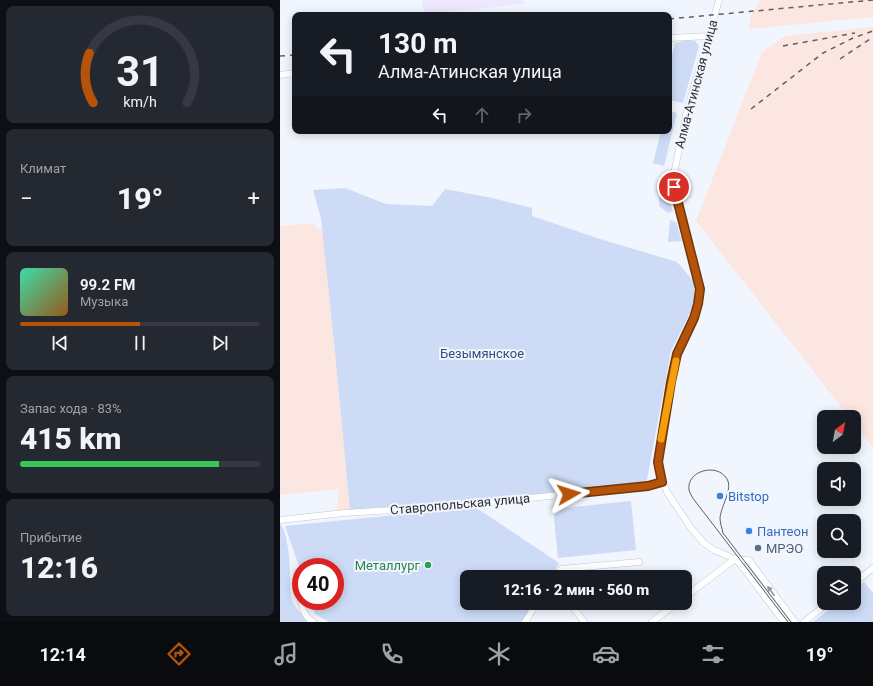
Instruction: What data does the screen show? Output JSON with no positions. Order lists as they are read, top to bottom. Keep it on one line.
{"streets":{"street":["Алма-Атинская улица","Ставропольская улица"]},"crossings":[["Алма-Атинская улица","Ставропольская улица"]],"parks":["Безымянское"],"places":["Bitstop","Пантеон","МРЭО","Металлург"],"north":"top right","page":{"turn":["130 m","Алма-Атинская улица"],"tile":["Климат",["Запас хода · 83%","415 km"],["Прибытие","12:16"]],"heat":["−","19°","+"],"song":["99.2 FM","Музыка"],"limit":"40","trip":"12:16 · 2 мин · 560 m","tabs":["12:14","19°"],"gauge":["31","km/h"]}}
